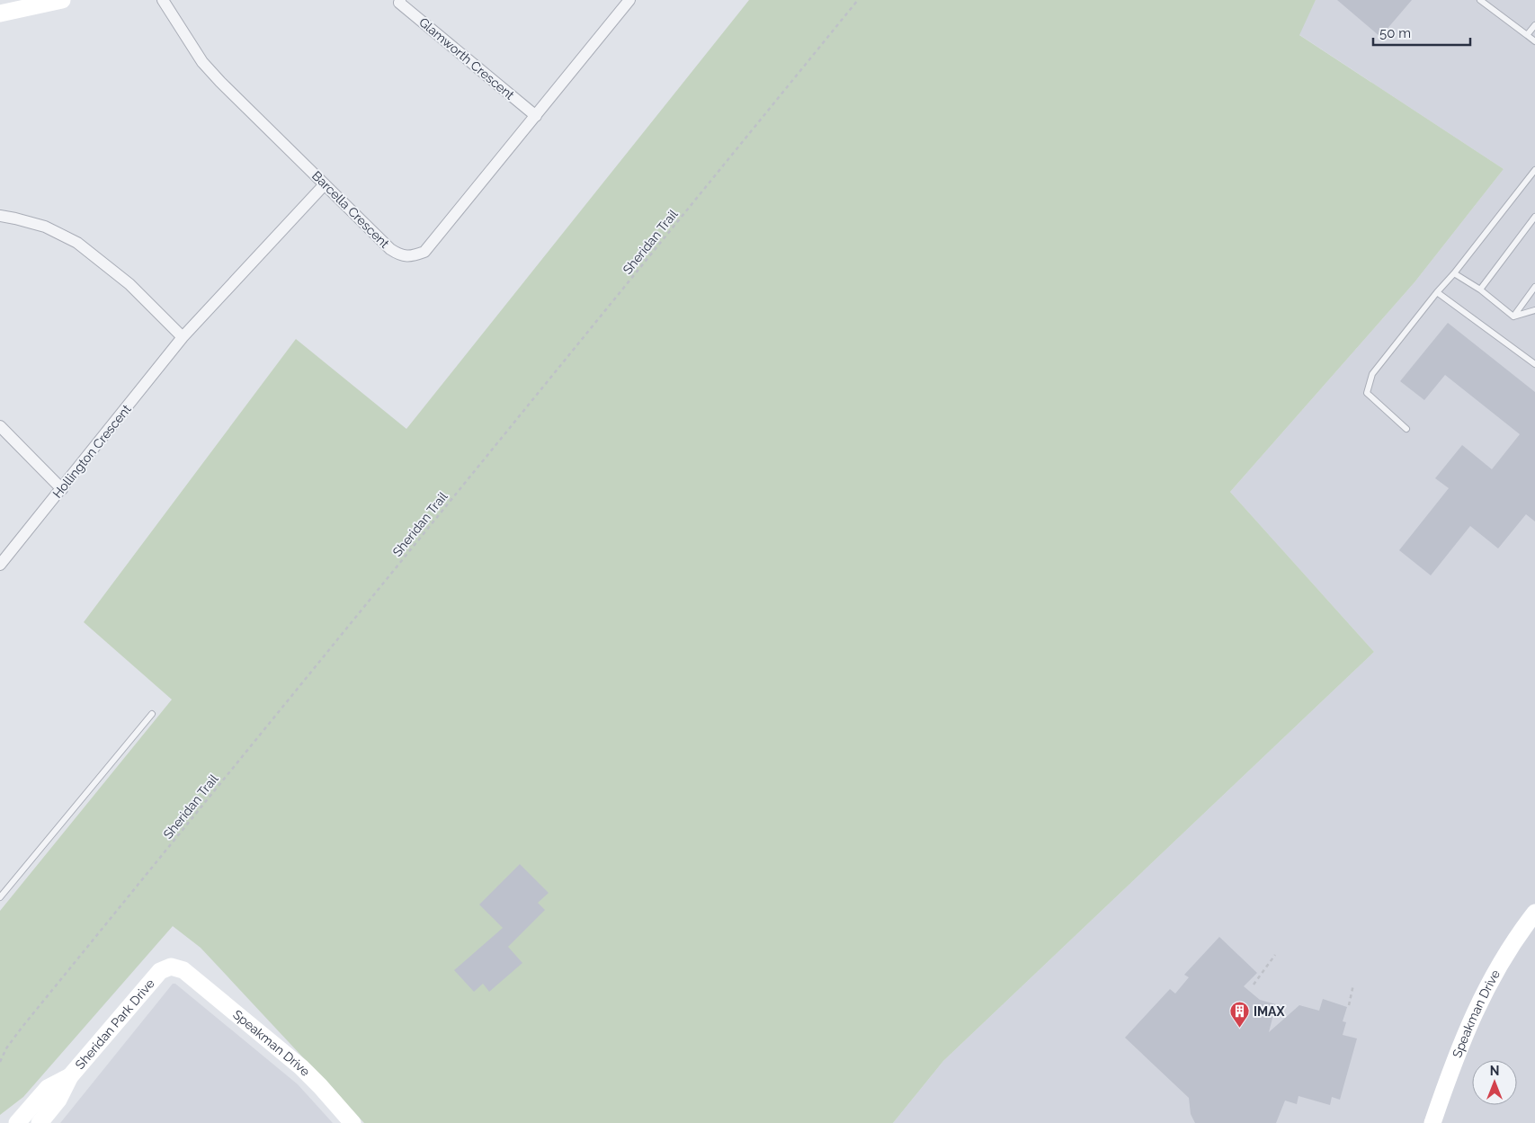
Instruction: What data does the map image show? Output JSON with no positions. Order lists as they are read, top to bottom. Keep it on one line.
{"streets":{"street":["Glamworth Crescent","Barcella Crescent","Hollington Crescent","Speakman Drive","Sheridan Park Drive"],"path":["Sheridan Trail"]},"crossings":[["Glamworth Crescent","Barcella Crescent"],["Barcella Crescent","Hollington Crescent"],["Speakman Drive","Sheridan Park Drive"]],"places":{"building":["IMAX"]},"scale_bar":"50 m","north":"top"}
